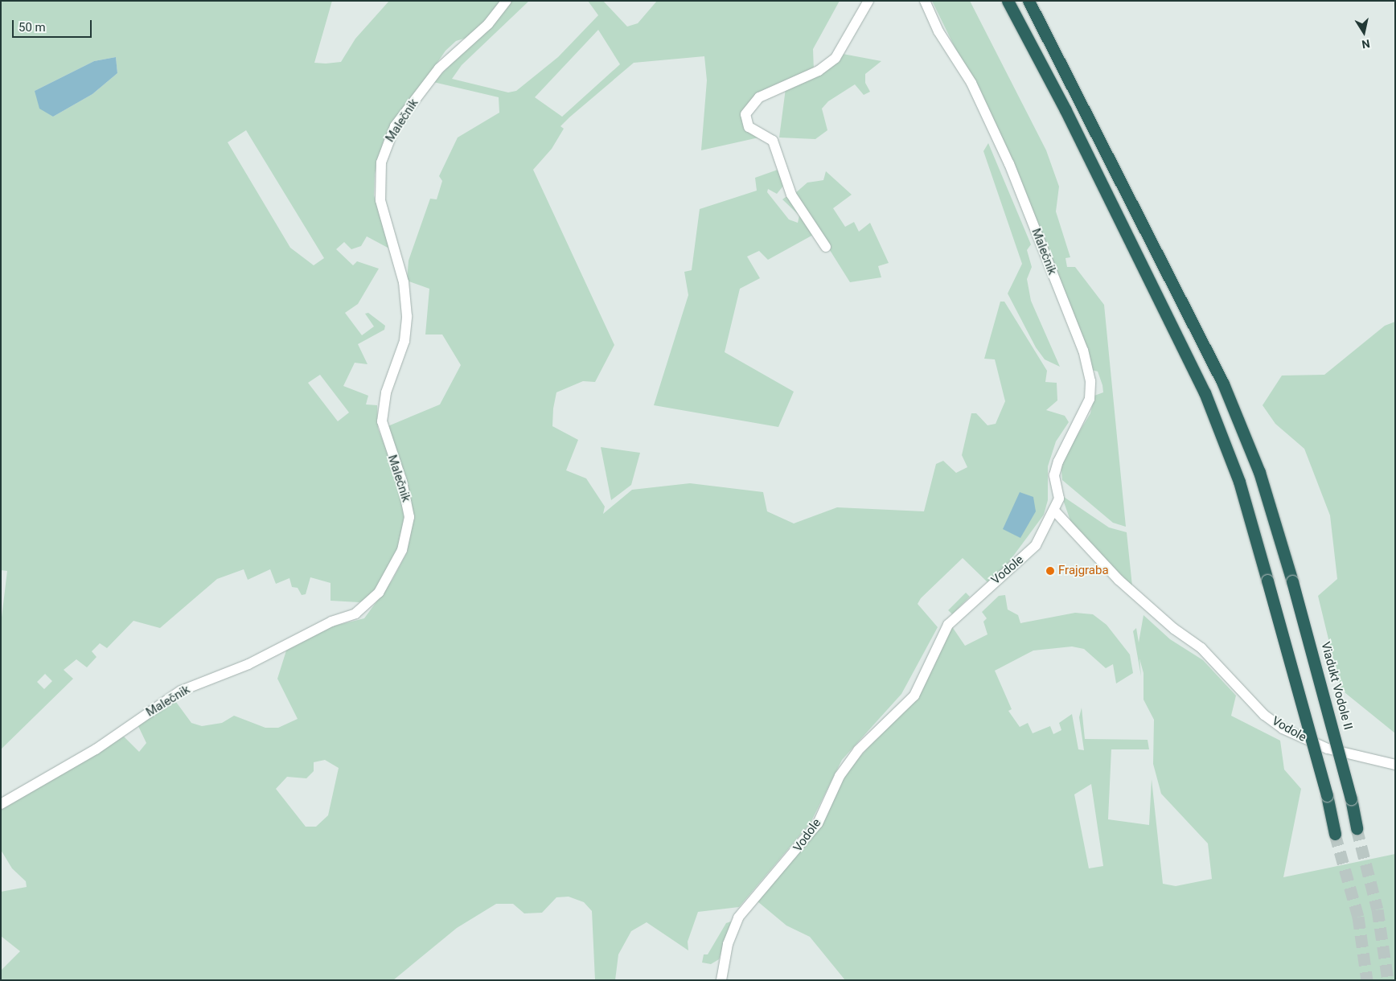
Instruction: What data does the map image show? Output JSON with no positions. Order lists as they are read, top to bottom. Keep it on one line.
{"streets":{"highway":["Viadukt Vodole II"],"street":["Malečnik","Vodole"]},"crossings":[["Malečnik","Vodole"]],"places":["Frajgraba"],"scale_bar":"50 m","north":"bottom"}
